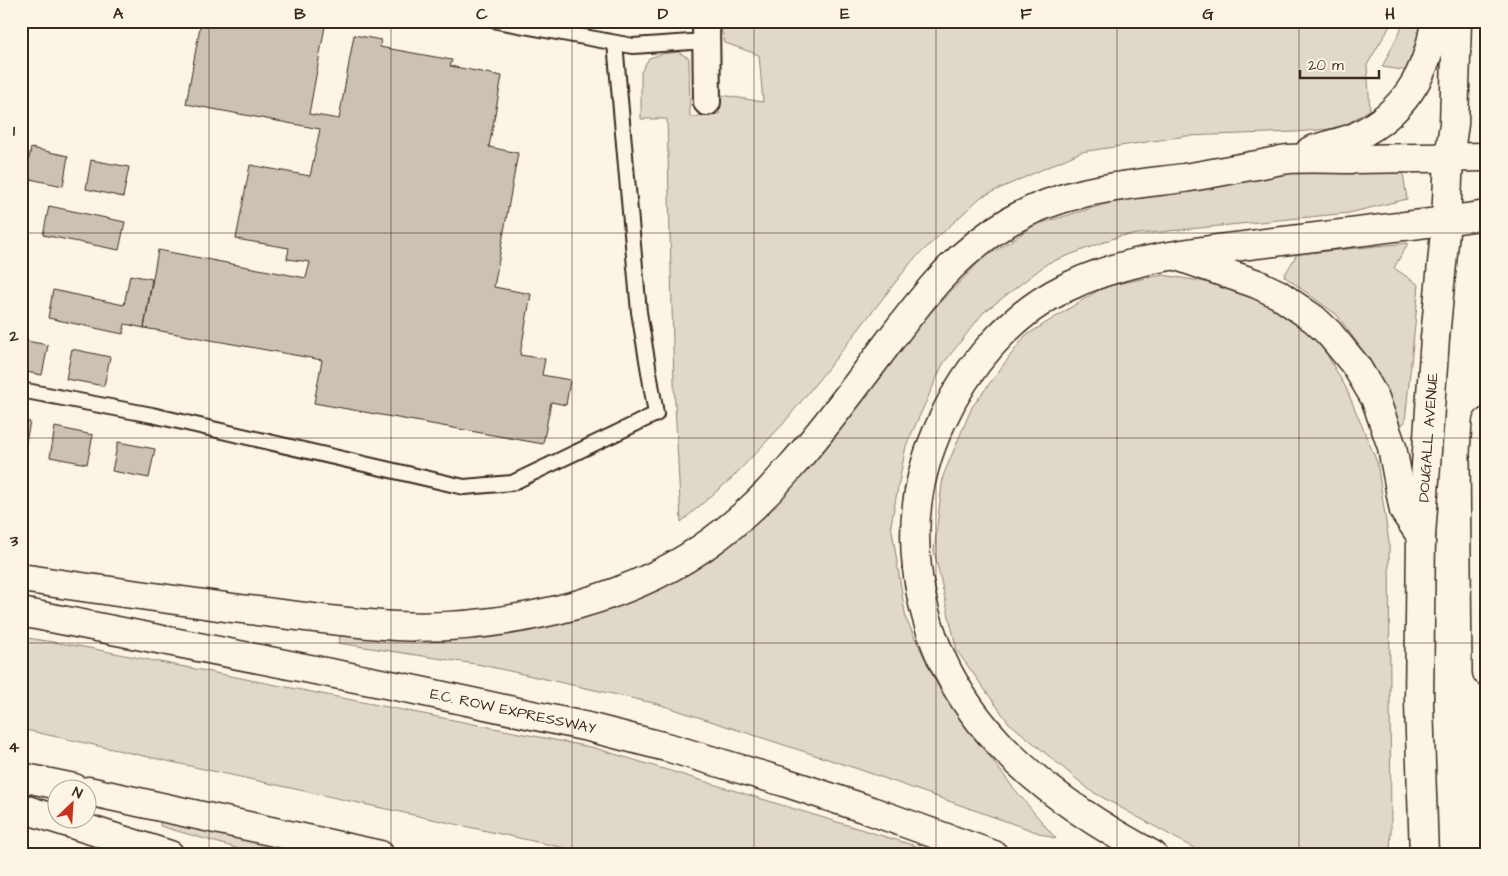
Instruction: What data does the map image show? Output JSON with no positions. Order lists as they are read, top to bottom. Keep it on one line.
{"streets":{"main road":["DOUGALL AVENUE","E.C. ROW EXPRESSWAY"]},"scale_bar":"20 m","north":"top right","grid":{"columns":["A","B","C","D","E","F","G","H"],"rows":["1","2","3","4"]}}
